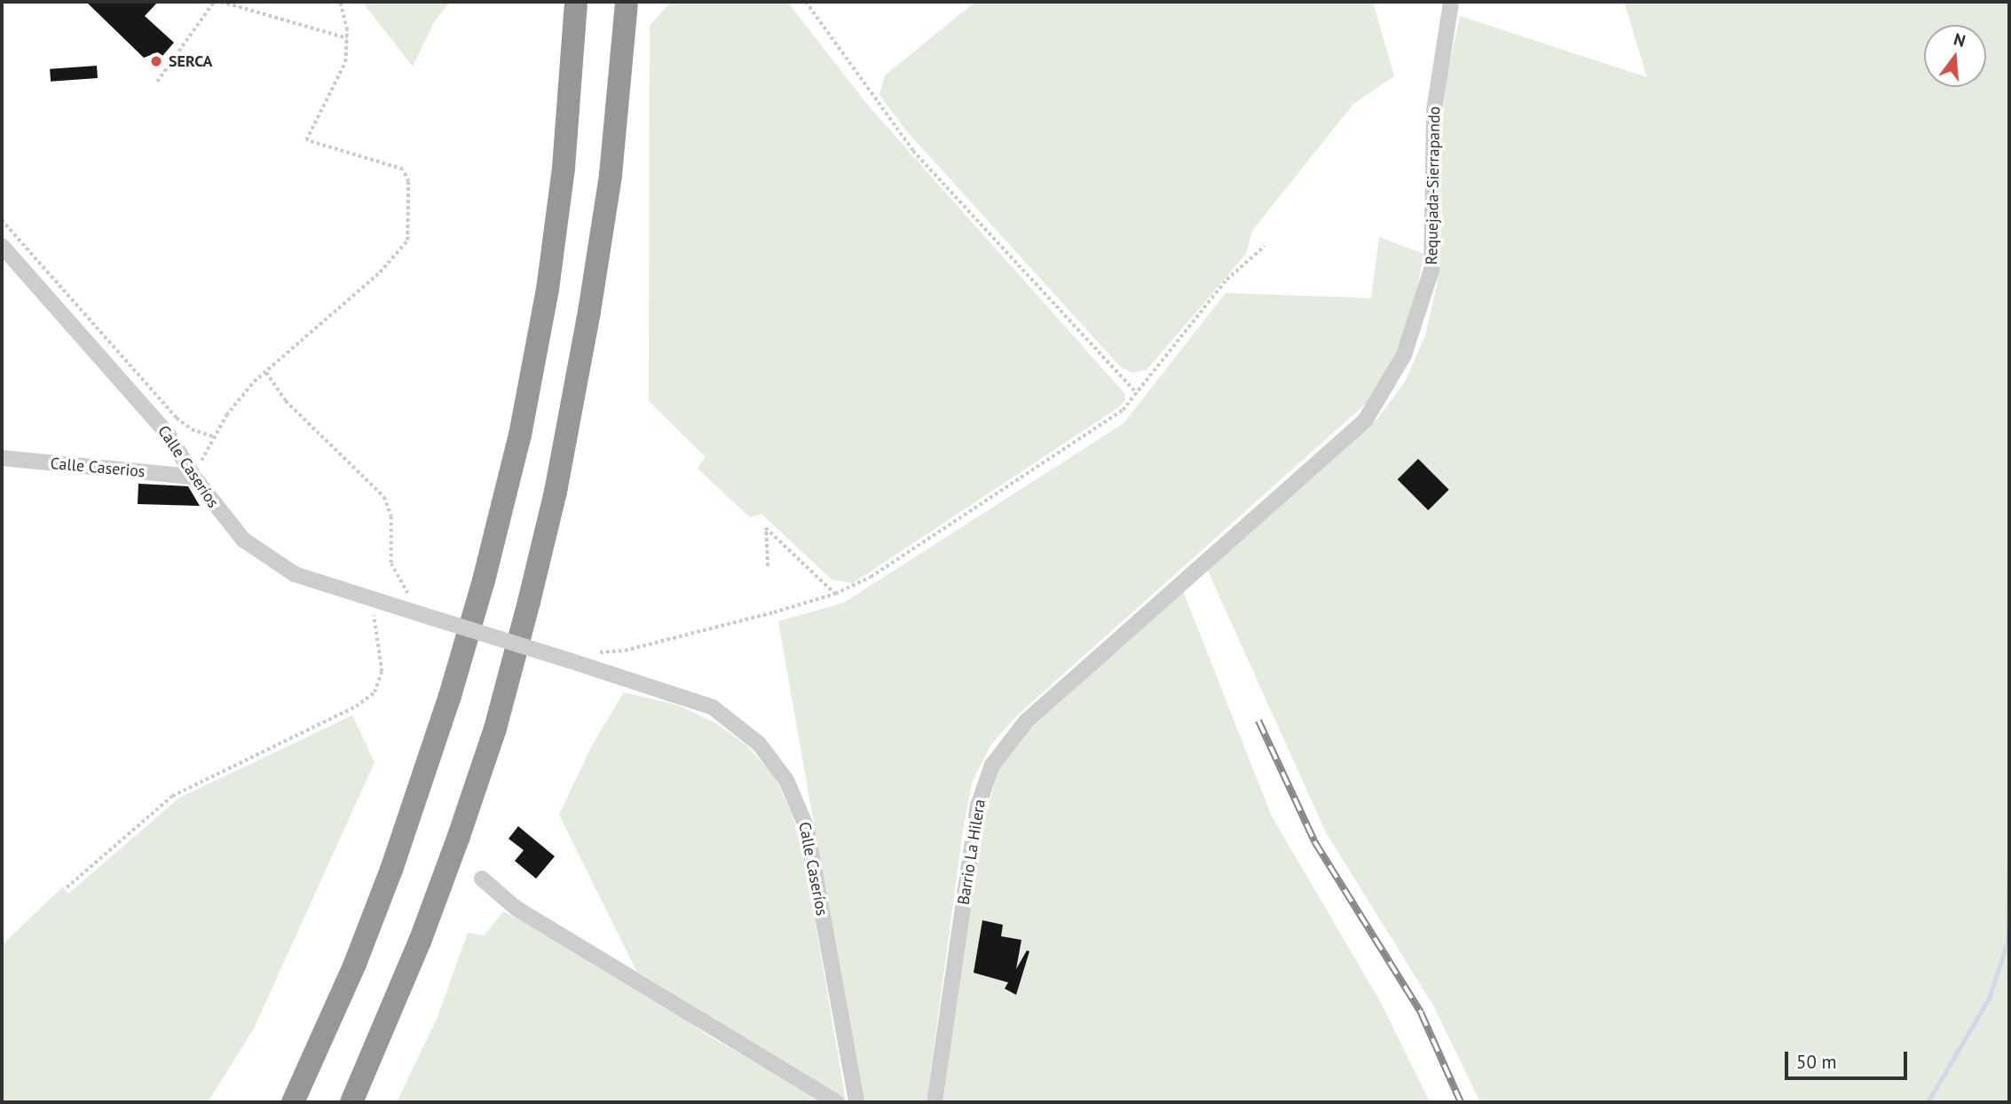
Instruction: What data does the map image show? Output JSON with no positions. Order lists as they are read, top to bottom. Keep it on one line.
{"streets":{"street":["Requejada-Sierrapando","Calle Caseríos","Calle Caserios","Barrio La Hilera"]},"crossings":[["Requejada-Sierrapando","Barrio La Hilera"],["Calle Caseríos","Calle Caserios"]],"places":["SERCA"],"scale_bar":"50 m","north":"top"}
